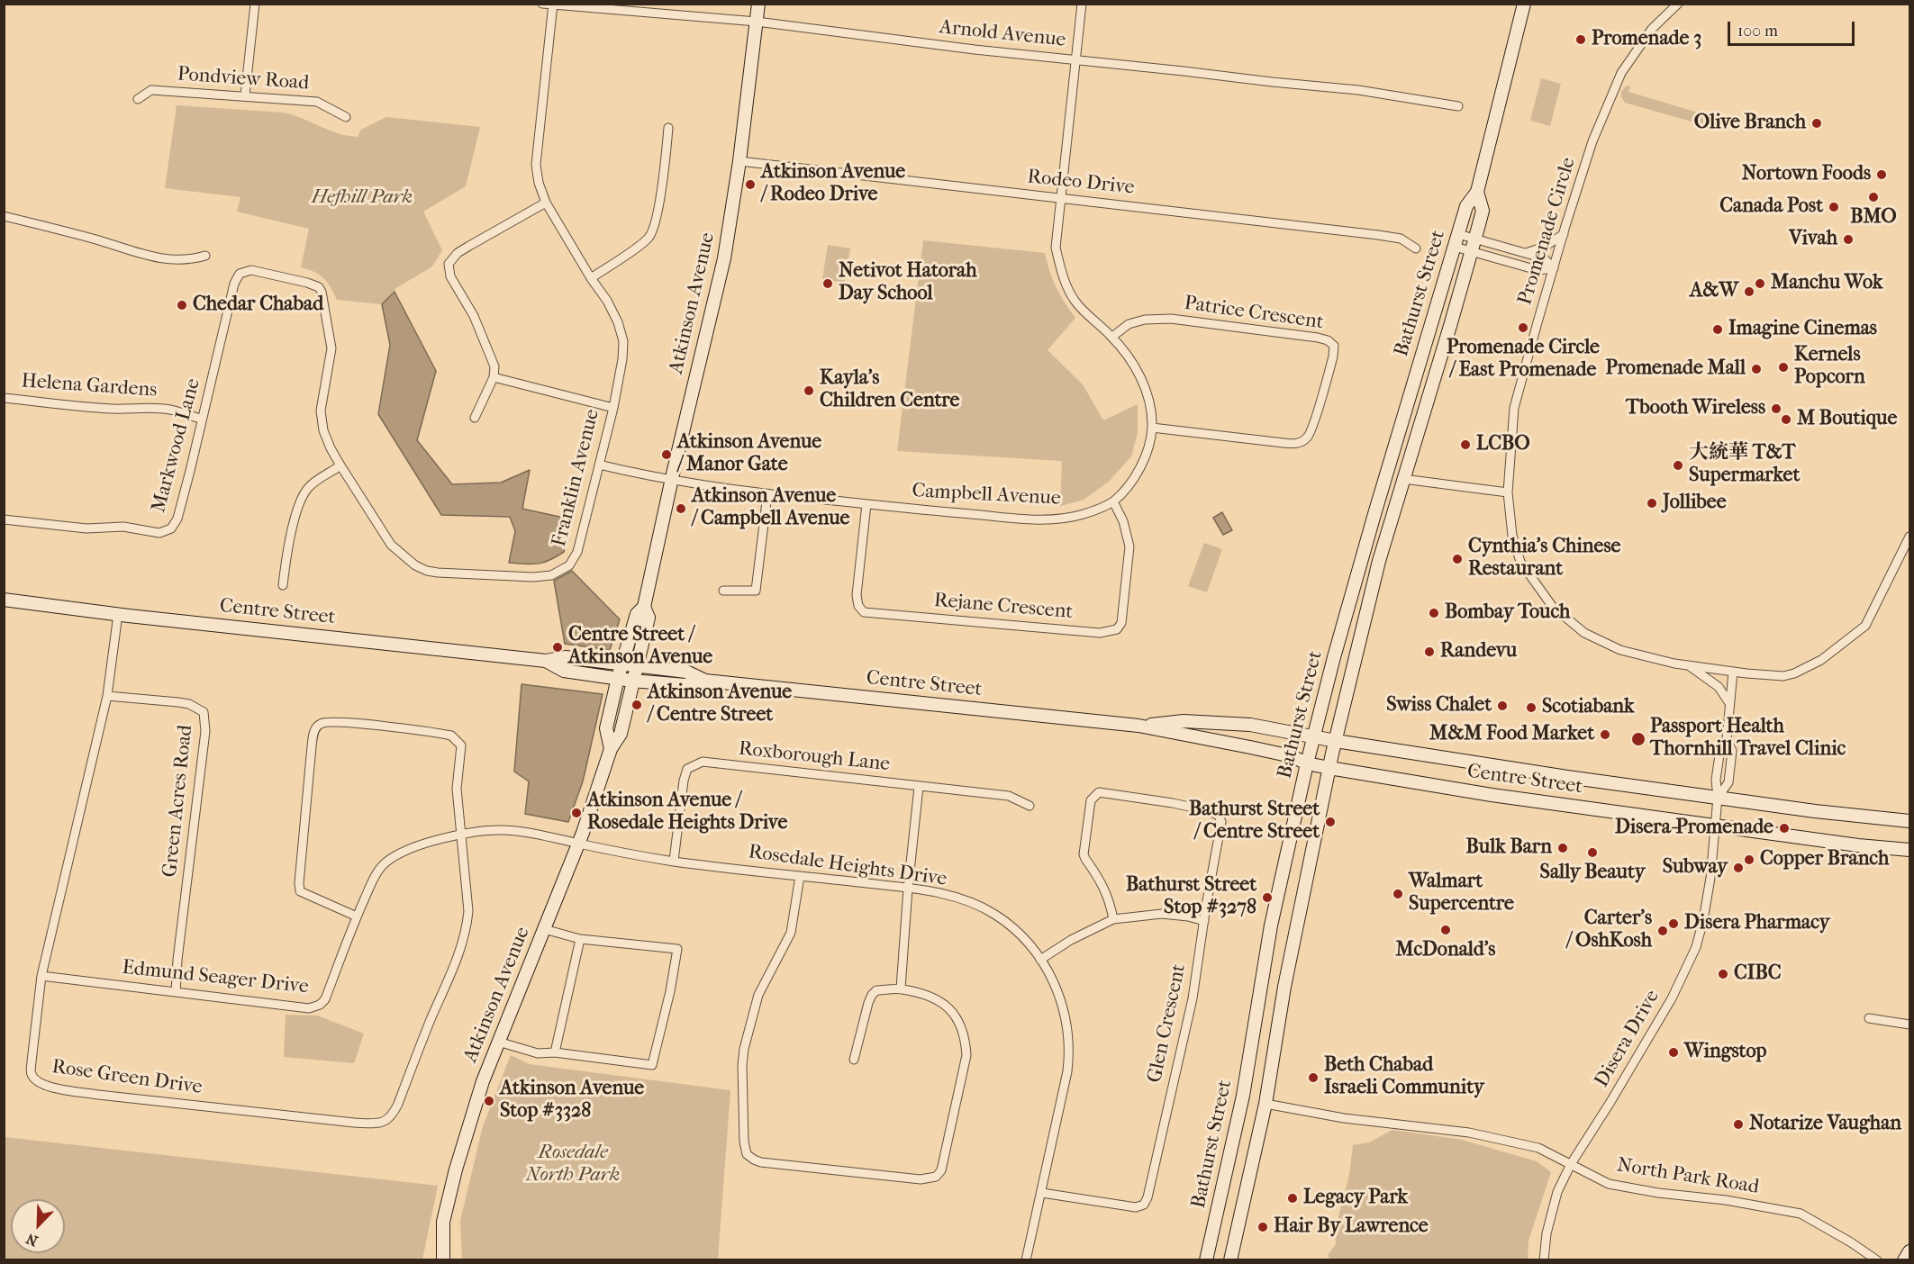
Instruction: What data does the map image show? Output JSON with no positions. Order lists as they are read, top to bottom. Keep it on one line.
{"streets":{"main road":["Bathurst Street","Atkinson Avenue","Centre Street"],"street":["Arnold Avenue","Pondview Road","Rodeo Drive","Promenade Circle","Patrice Crescent","Helena Gardens","Markwood Lane","Franklin Avenue","Campbell Avenue","Rejane Crescent","Roxborough Lane","Green Acres Road","Rosedale Heights Drive","Edmund Seager Drive","Glen Crescent","Disera Drive","Rose Green Drive","North Park Road"]},"crossings":[["Arnold Avenue","Atkinson Avenue"],["Arnold Avenue","Franklin Avenue"],["Arnold Avenue","Campbell Avenue"],["Rodeo Drive","Atkinson Avenue"],["Rodeo Drive","Campbell Avenue"],["Bathurst Street","Centre Street"],["Bathurst Street","North Park Road"],["Atkinson Avenue","Campbell Avenue"],["Atkinson Avenue","Centre Street"],["Atkinson Avenue","Rosedale Heights Drive"],["Atkinson Avenue","Edmund Seager Drive"],["Patrice Crescent","Campbell Avenue"],["Helena Gardens","Markwood Lane"],["Markwood Lane","Franklin Avenue"],["Franklin Avenue","Campbell Avenue"],["Campbell Avenue","Rejane Crescent"],["Centre Street","Disera Drive"],["Centre Street","Rose Green Drive"],["Roxborough Lane","Rosedale Heights Drive"],["Green Acres Road","Edmund Seager Drive"],["Green Acres Road","Rose Green Drive"],["Rosedale Heights Drive","Edmund Seager Drive"],["Rosedale Heights Drive","Glen Crescent"],["Edmund Seager Drive","Rose Green Drive"],["Disera Drive","North Park Road"]],"parks":["Hefhill Park","Rosedale North Park"],"places":["Promenade 3","Olive Branch","Nortown Foods","Atkinson Avenue / Rodeo Drive","BMO","Canada Post","Vivah","Netivot Hatorah Day School","Manchu Wok","A&W","Chedar Chabad","Promenade Circle / East Promenade","Imagine Cinemas","Kernels Popcorn","Promenade Mall","Kayla's Children Centre","Tbooth Wireless","M Boutique","LCBO","Atkinson Avenue / Manor Gate","大統華 T&T Supermarket","Jollibee","Atkinson Avenue / Campbell Avenue","Cynthia's Chinese Restaurant","Bombay Touch","Centre Street / Atkinson Avenue","Randevu","Atkinson Avenue / Centre Street","Swiss Chalet","Scotiabank","M&M Food Market","Passport Health Thornhill Travel Clinic","Atkinson Avenue / Rosedale Heights Drive","Bathurst Street / Centre Street","Disera-Promenade","Bulk Barn","Sally Beauty","Copper Branch","Subway","Walmart Supercentre","Bathurst Street Stop #3278","Disera Pharmacy","McDonald's","Carter's / OshKosh","CIBC","Wingstop","Beth Chabad Israeli Community","Atkinson Avenue Stop #3328","Notarize Vaughan","Legacy Park","Hair By Lawrence"],"scale_bar":"100 m","north":"bottom left"}
